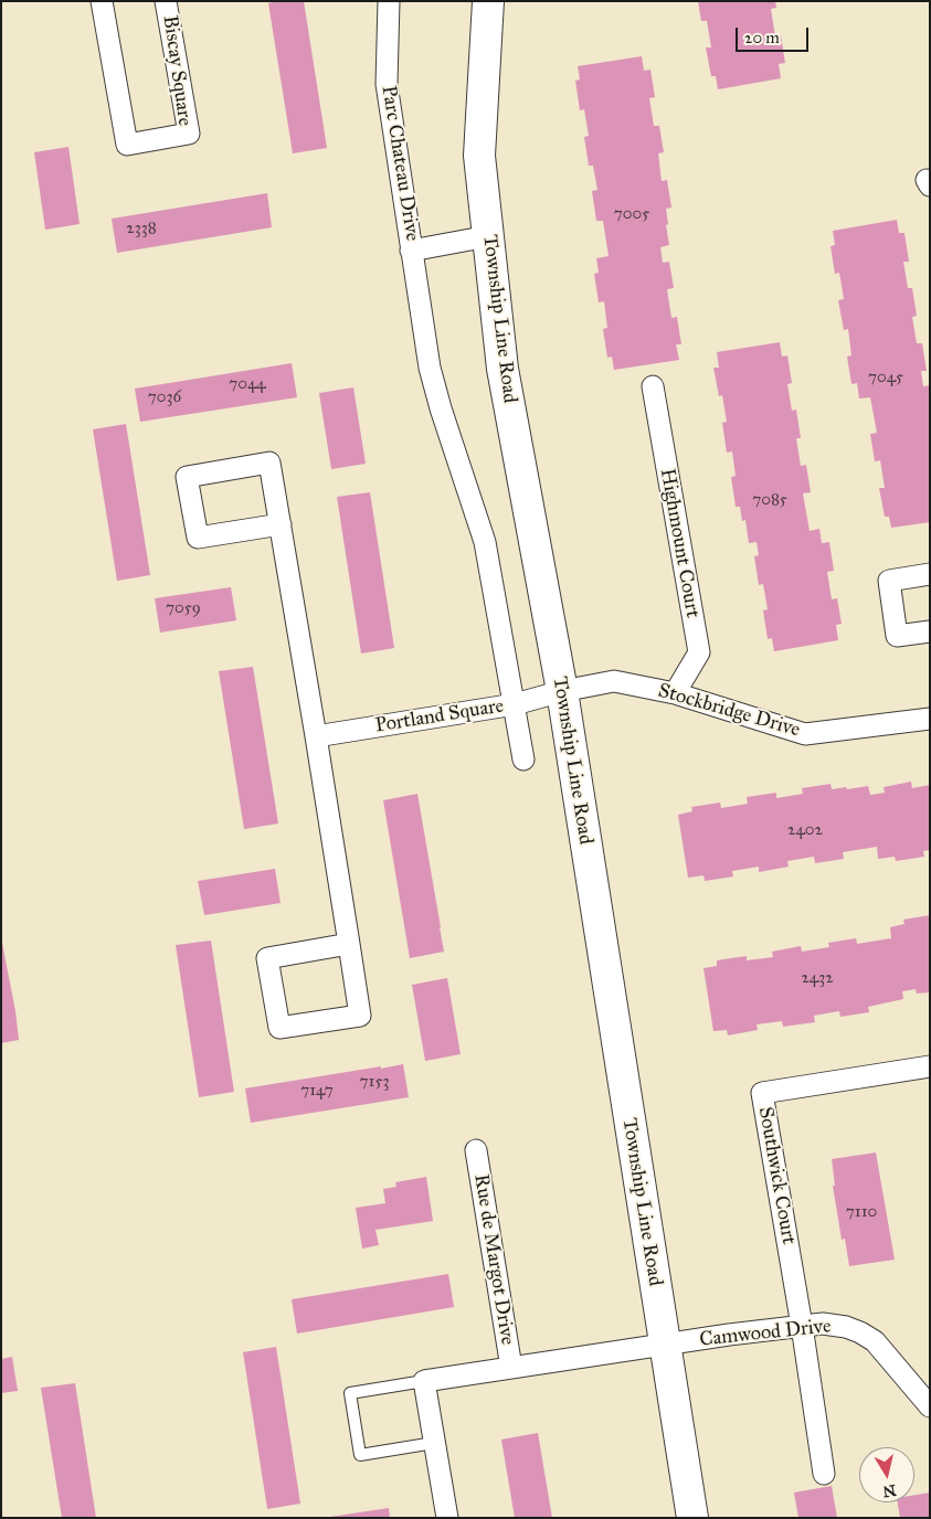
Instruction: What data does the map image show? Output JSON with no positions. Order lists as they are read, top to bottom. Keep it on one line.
{"streets":{"main road":["Township Line Road"],"street":["Biscay Square","Parc Chateau Drive","Highmount Court","Stockbridge Drive","Portland Square","Southwick Court","Rue de Margot Drive","Camwood Drive"]},"crossings":[["Parc Chateau Drive","Township Line Road"],["Township Line Road","Stockbridge Drive"],["Township Line Road","Portland Square"],["Township Line Road","Camwood Drive"],["Highmount Court","Stockbridge Drive"],["Stockbridge Drive","Portland Square"],["Southwick Court","Camwood Drive"],["Rue de Margot Drive","Camwood Drive"]],"house_numbers":["7005","2338","7045","7044","7036","7085","7059","2402","2432","7153","7147","7110"],"scale_bar":"20 m","north":"bottom"}
